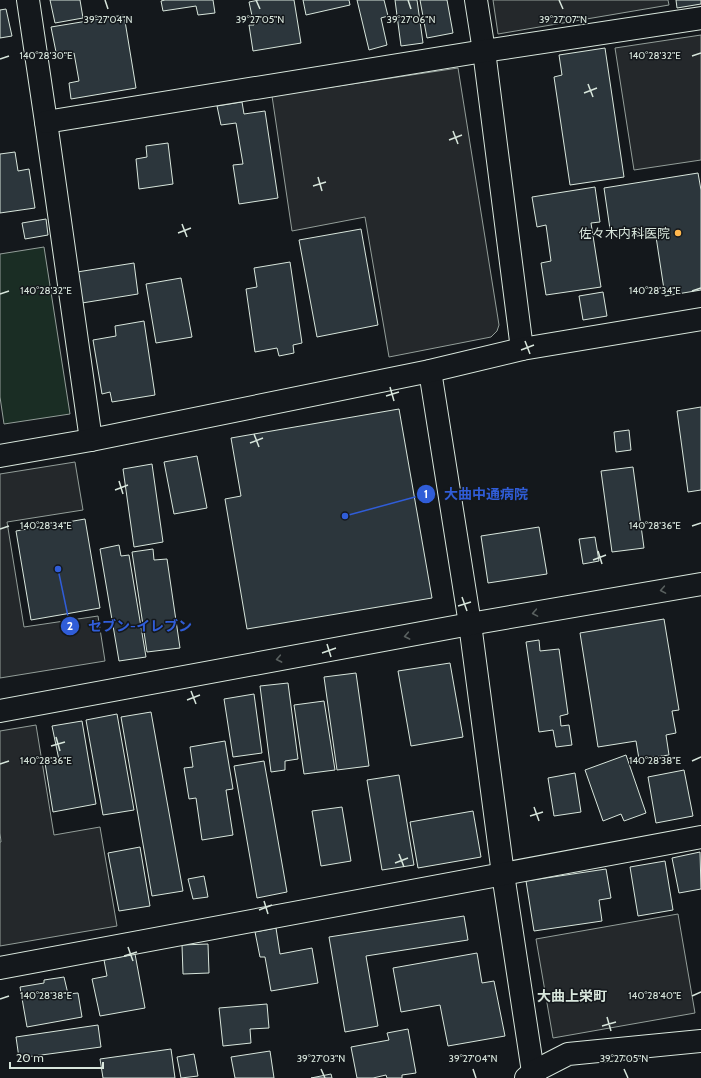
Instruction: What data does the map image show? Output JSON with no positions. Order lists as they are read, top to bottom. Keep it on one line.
{"districts":["大曲上栄町"],"places":["佐々木内科医院","大曲中通病院","セブン-イレブン"],"scale_bar":"20 m","coordinates":["39°27'04\"N","39°27'05\"N","39°27'06\"N","39°27'07\"N","140°28'30\"E","140°28'32\"E","140°28'34\"E","140°28'36\"E","140°28'38\"E","140°28'40\"E","39°27'03\"N"]}
